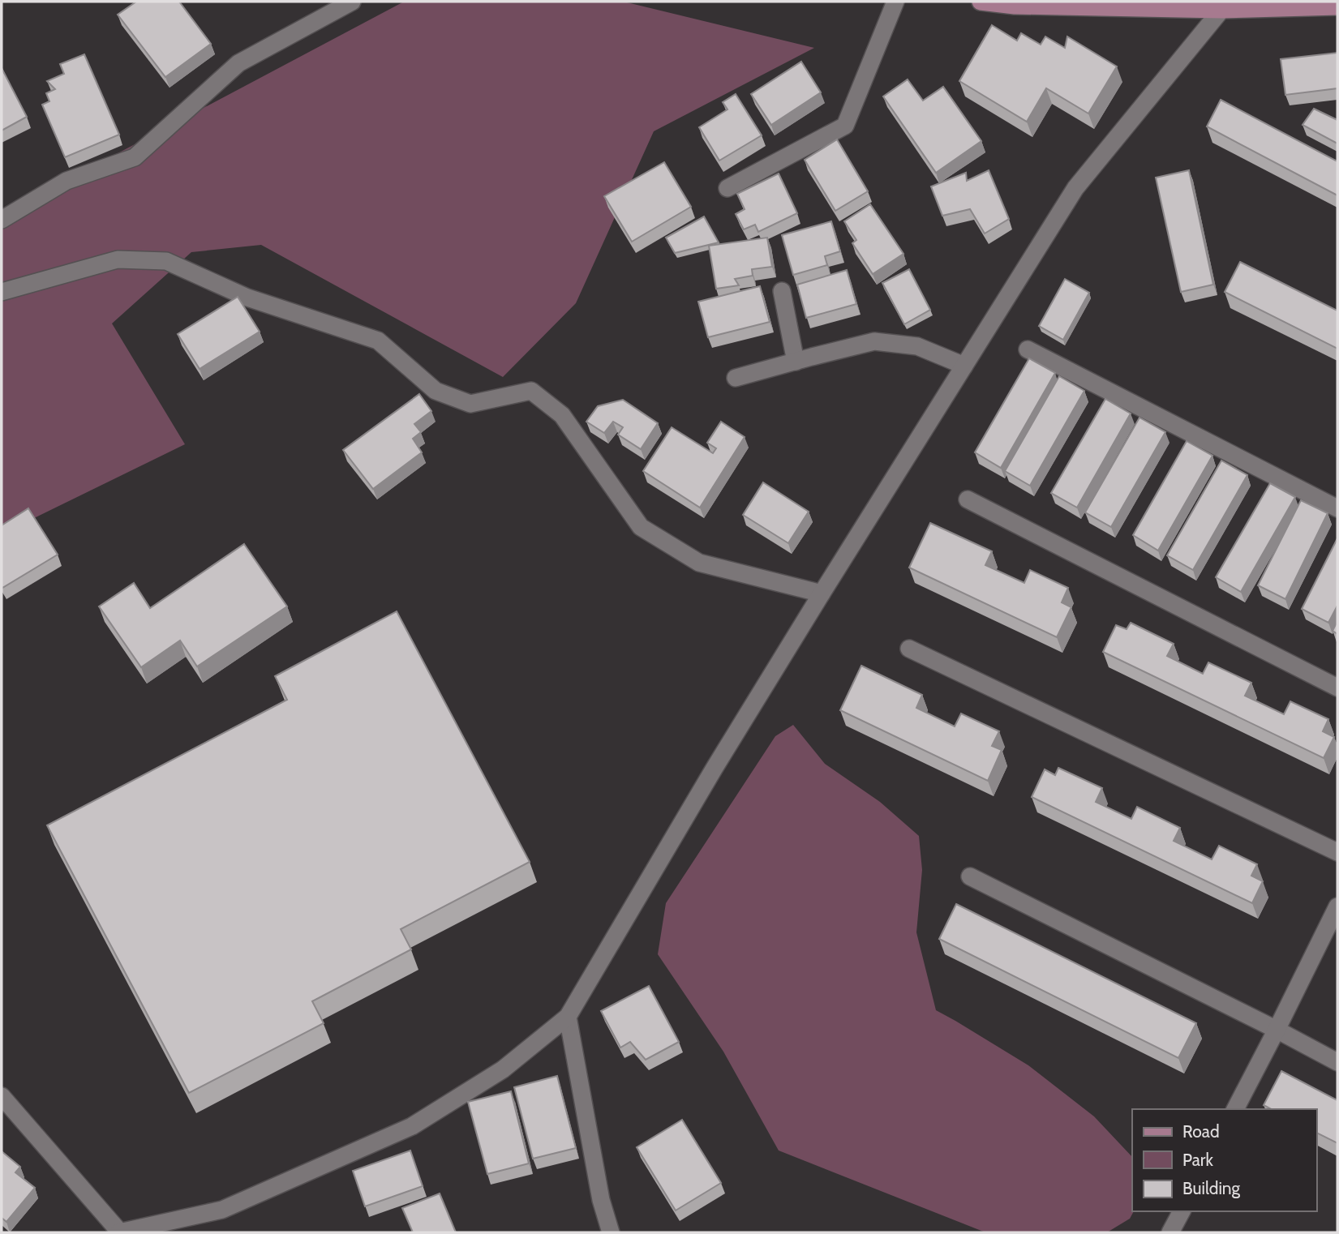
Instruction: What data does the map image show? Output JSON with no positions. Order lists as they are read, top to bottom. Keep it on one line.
{"legend":["Road","Park","Building"]}
